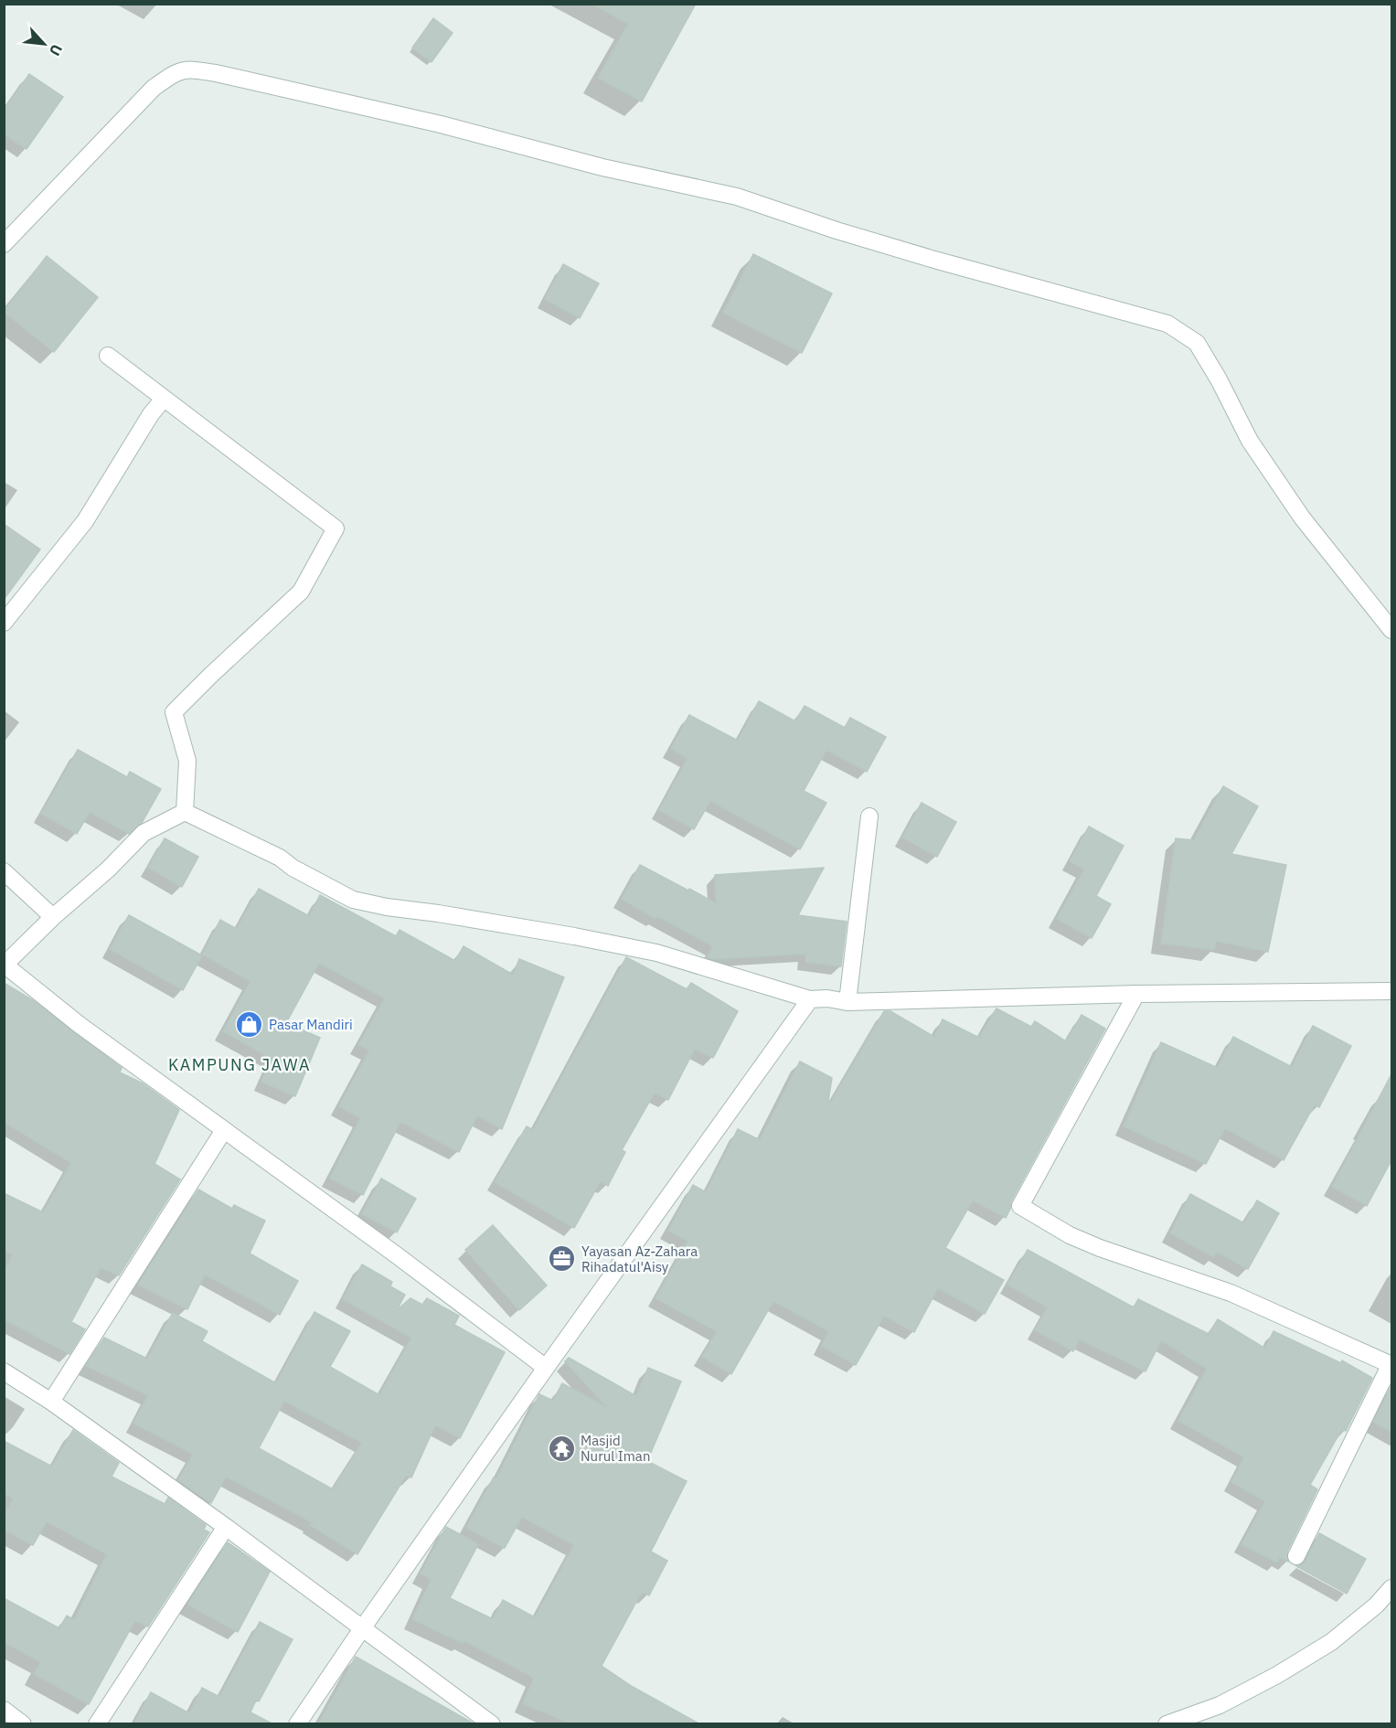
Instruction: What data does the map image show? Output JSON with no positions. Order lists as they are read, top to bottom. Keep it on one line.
{"districts":["KAMPUNG JAWA"],"places":{"shop":["Pasar Mandiri"],"office":["Yayasan Az-Zahara Rihadatul'Aisy"],"temple":["Masjid Nurul Iman"]},"north":"bottom right"}
